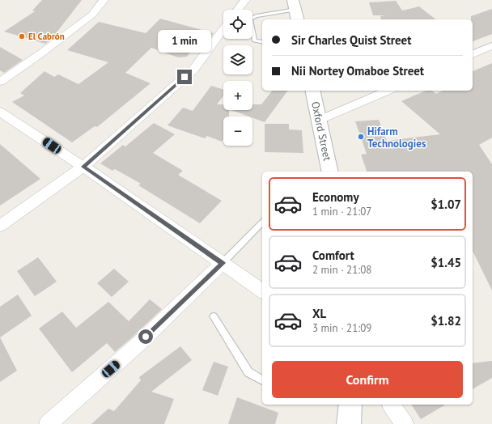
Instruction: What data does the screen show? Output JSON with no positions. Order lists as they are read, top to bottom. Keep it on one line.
{"streets":{"main road":["Oxford Street"]},"places":["El Cabrón","Hifarm Technologies"],"page":{"map_buttons":["+","−"],"banner":["Sir Charles Quist Street","Nii Nortey Omaboe Street"],"bubble":"1 min","list":[{"name":"Economy","note":"1 min · 21:07","value":"$1.07"},{"name":"Comfort","note":"2 min · 21:08","value":"$1.45"},{"name":"XL","note":"3 min · 21:09","value":"$1.82"}],"buttons":"Confirm"}}
